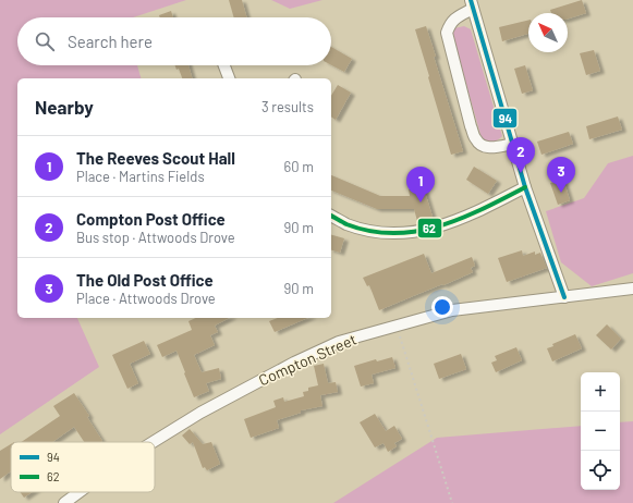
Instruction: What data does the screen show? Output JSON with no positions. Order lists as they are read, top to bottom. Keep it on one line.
{"streets":{"street":["Compton Street"]},"lines":["transit line 94","transit line 62"],"legend":["94","62"],"north":"top left","page":{"search":"Search here","heading":["Nearby","3 results"],"list":[{"mark":"1","name":"The Reeves Scout Hall","note":"Place · Martins Fields","value":"60 m"},{"mark":"2","name":"Compton Post Office","note":"Bus stop · Attwoods Drove","value":"90 m"},{"mark":"3","name":"The Old Post Office","note":"Place · Attwoods Drove","value":"90 m"}],"pins":["2","3","1"],"map_buttons":["+","−"]}}
